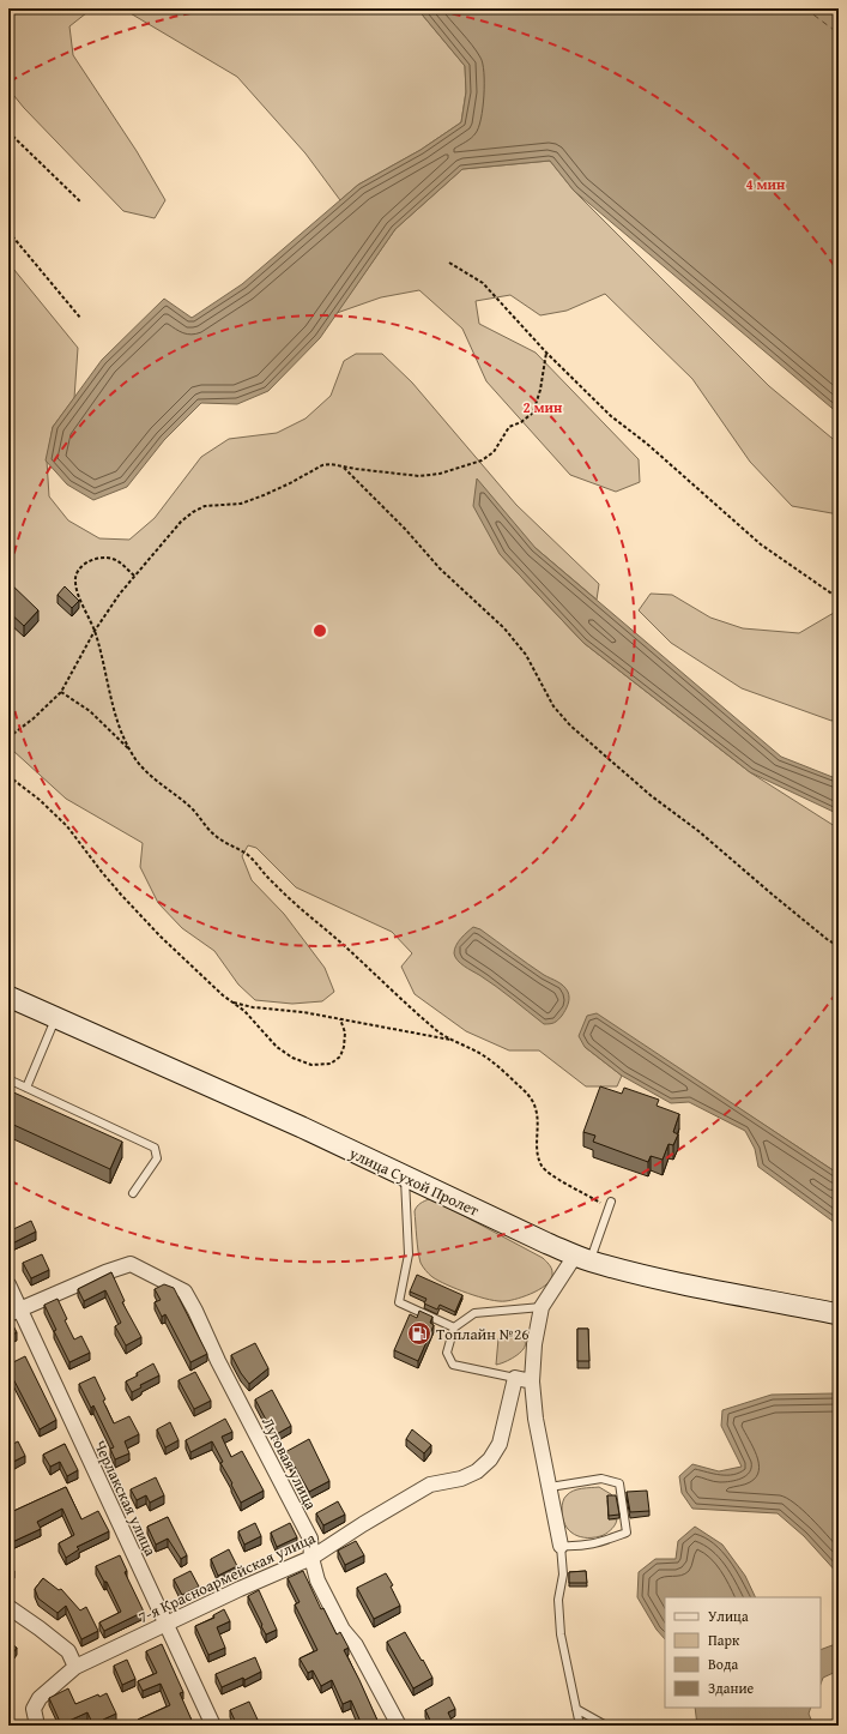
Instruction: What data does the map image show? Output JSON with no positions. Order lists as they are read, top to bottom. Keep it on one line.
{"streets":{"main road":["улица Сухой Пролет"],"street":["Луговая улица","Черлакская улица","7-я Красноармейская улица"]},"crossings":[["Луговая улица","Черлакская улица"],["Луговая улица","7-я Красноармейская улица"],["Черлакская улица","7-я Красноармейская улица"]],"places":{"fuel station":["Топлайн №26"]},"legend":["Улица","Парк","Вода","Здание"],"rings":["4 мин","2 мин"]}
